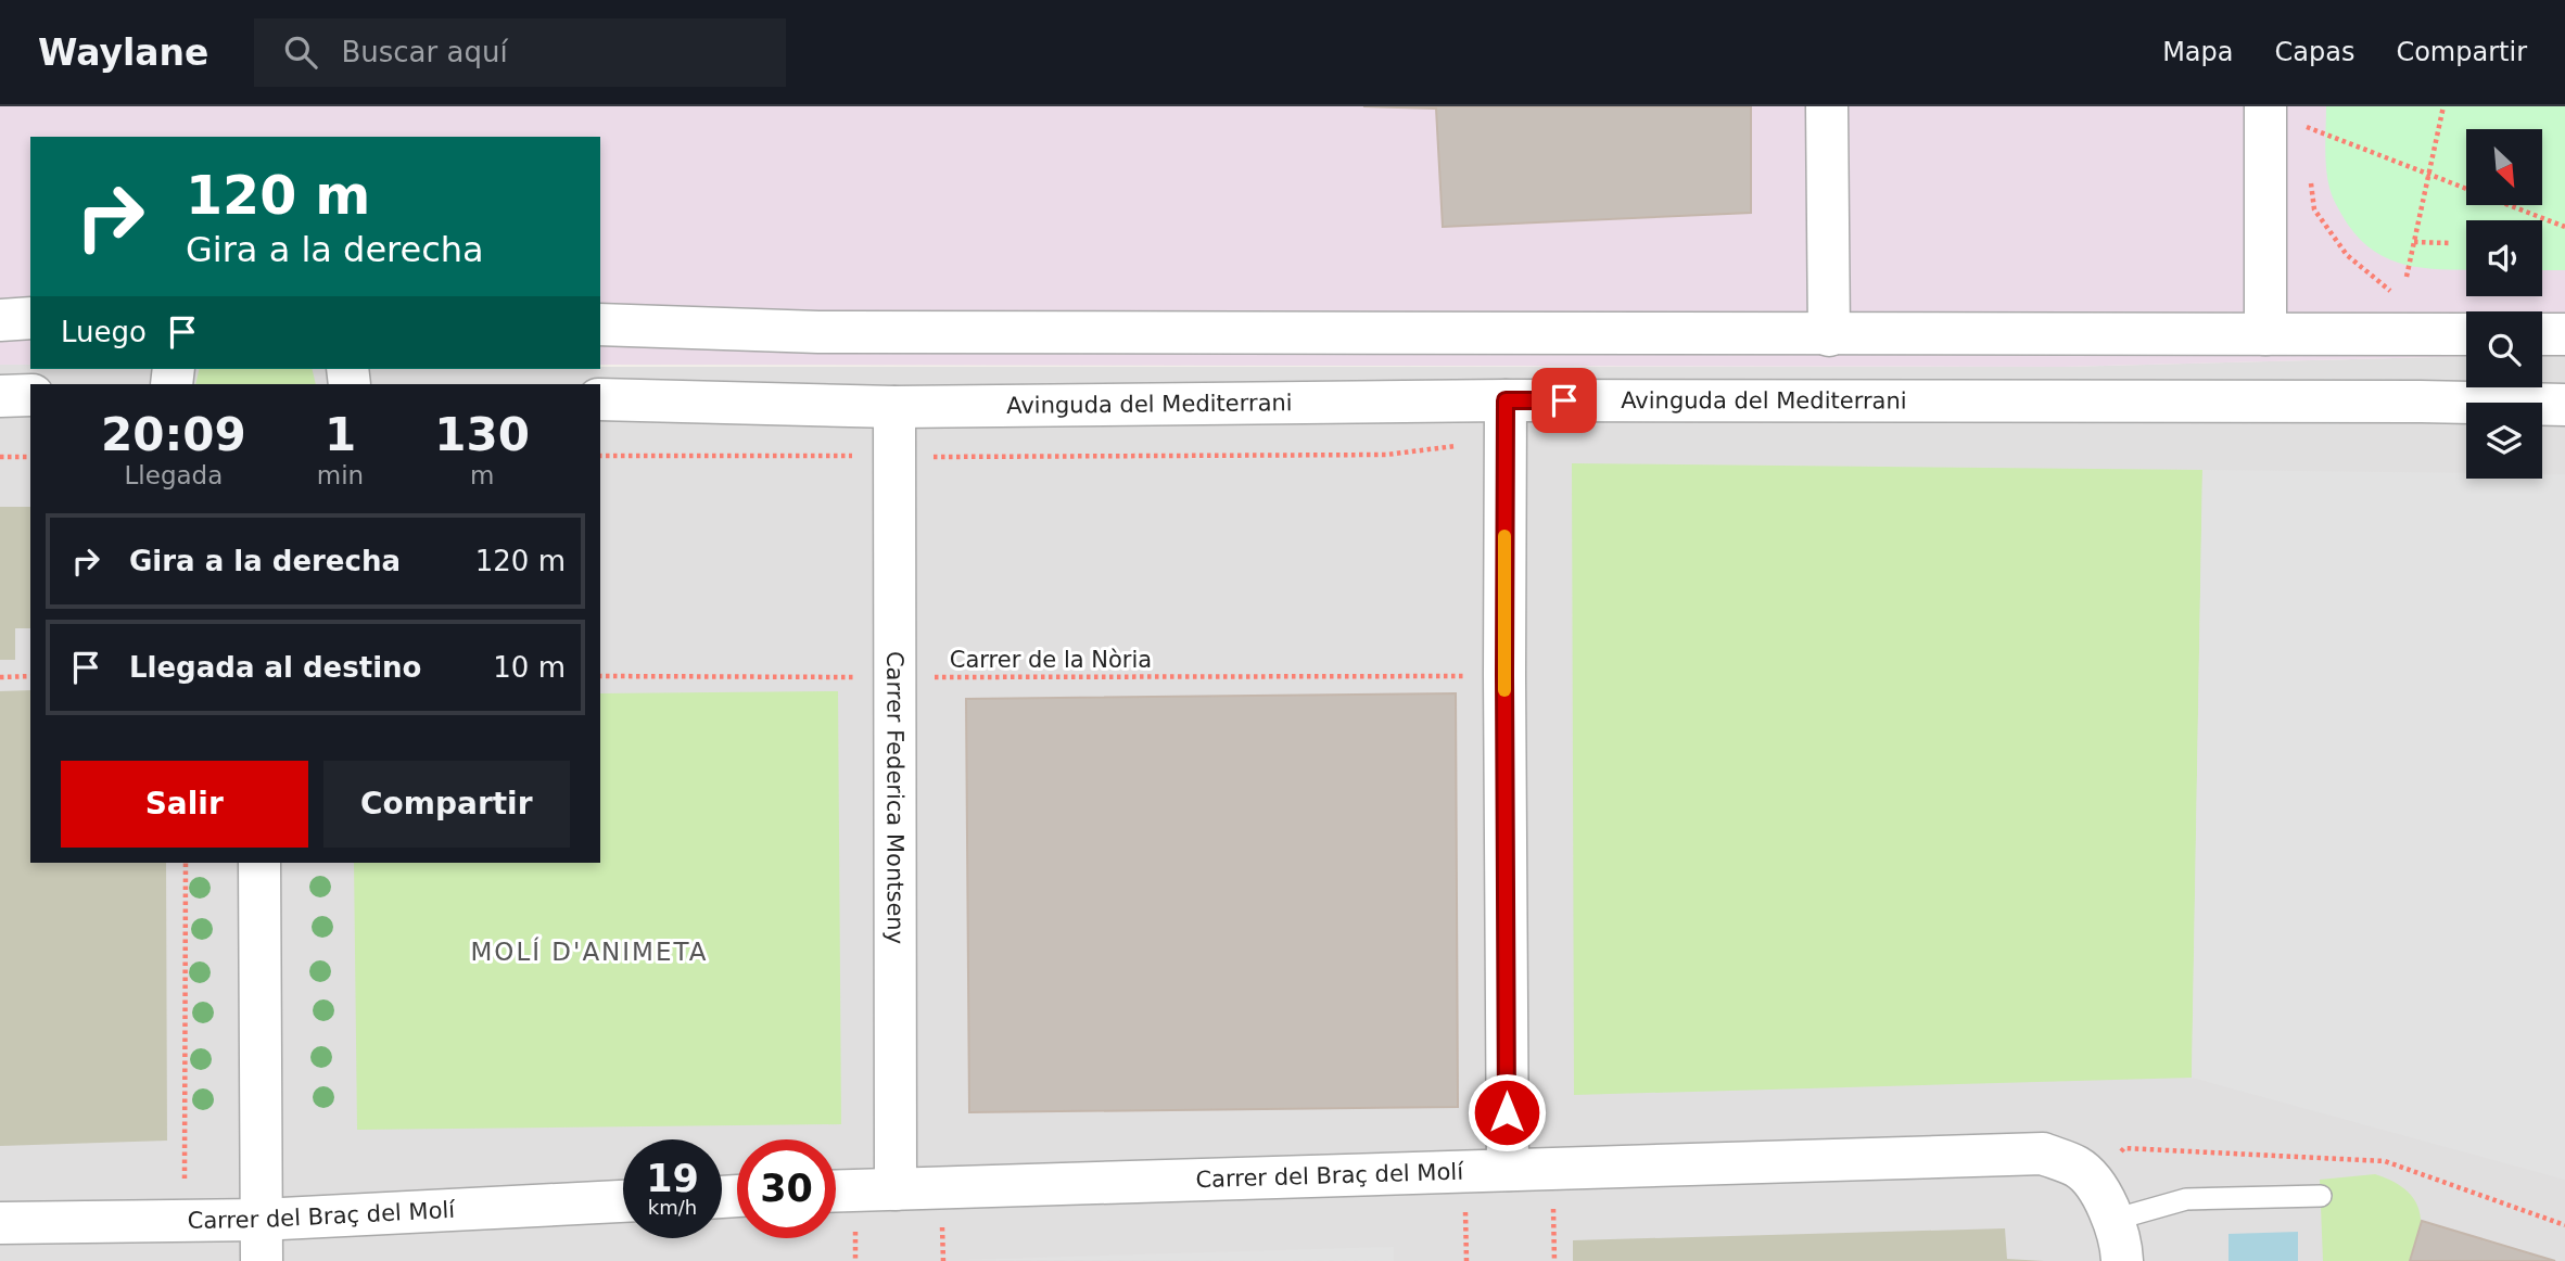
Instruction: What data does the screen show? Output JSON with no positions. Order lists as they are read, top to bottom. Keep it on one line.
{"streets":{"street":["Avinguda del Mediterrani","Carrer Federica Montseny","Carrer del Braç del Molí"],"path":["Carrer de la Nòria"]},"crossings":[["Avinguda del Mediterrani","Carrer Federica Montseny"],["Carrer de la Nòria","Carrer Federica Montseny"],["Carrer Federica Montseny","Carrer del Braç del Molí"]],"districts":["MOLÍ D'ANIMETA"],"north":"bottom right","page":{"header":"Waylane","search":"Buscar aquí","nav":["Mapa","Capas","Compartir"],"turn":["120 m","Gira a la derecha"],"then":"Luego","eta":["20:09","Llegada","1","min","130","m"],"list":[{"name":"Gira a la derecha","value":"120 m"},{"name":"Llegada al destino","value":"10 m"}],"buttons":["Salir","Compartir"],"speed":"19 km/h","limit":"30"}}
